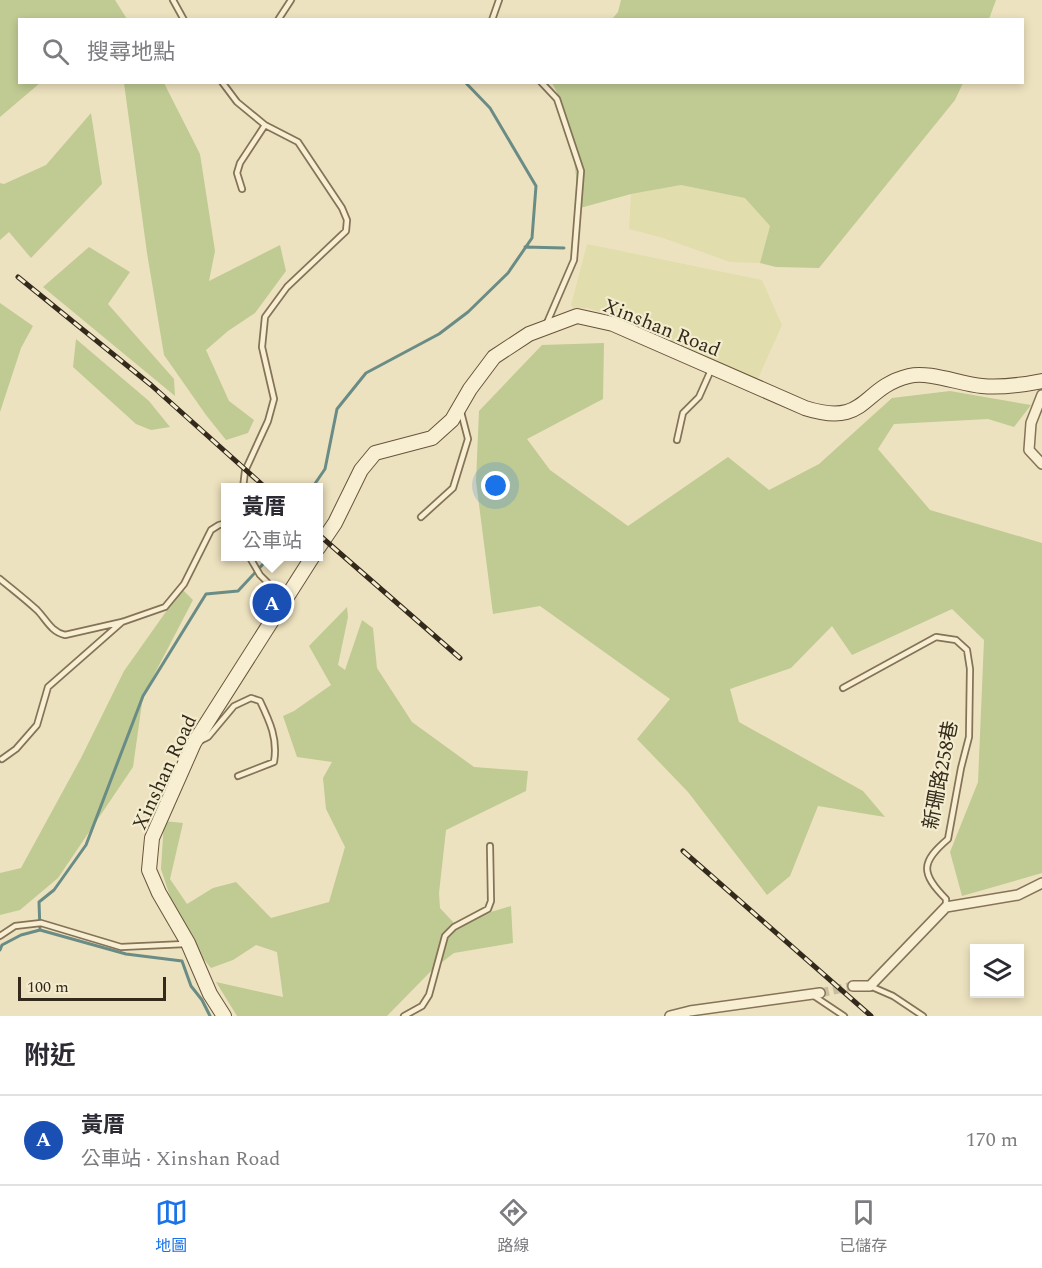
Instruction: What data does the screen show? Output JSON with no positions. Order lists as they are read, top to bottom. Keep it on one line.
{"streets":{"street":["Xinshan Road"],"lane":["新珊路258巷"]},"scale_bar":"100 m","page":{"search":"搜尋地點","popup":["黃厝","公車站"],"pins":"A","scale":"100 m","heading":"附近","list":[{"mark":"A","name":"黃厝","note":"公車站 · Xinshan Road","value":"170 m"}],"nav":["地圖","路線","已儲存"]}}
